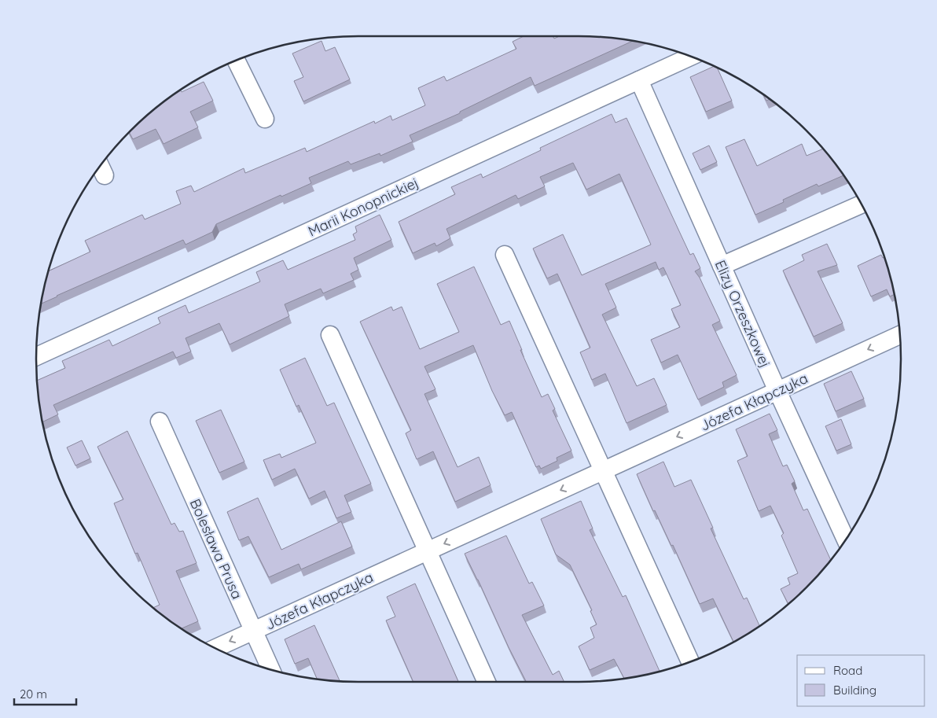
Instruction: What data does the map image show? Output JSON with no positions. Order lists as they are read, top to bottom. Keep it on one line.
{"streets":{"street":["Marii Konopnickiej","Elizy Orzeszkowej","Józefa Kłapczyka","Bolesława Prusa"]},"crossings":[["Marii Konopnickiej","Elizy Orzeszkowej"],["Elizy Orzeszkowej","Józefa Kłapczyka"],["Józefa Kłapczyka","Bolesława Prusa"]],"one_way":["Józefa Kłapczyka"],"legend":["Road","Building"],"scale_bar":"20 m"}
